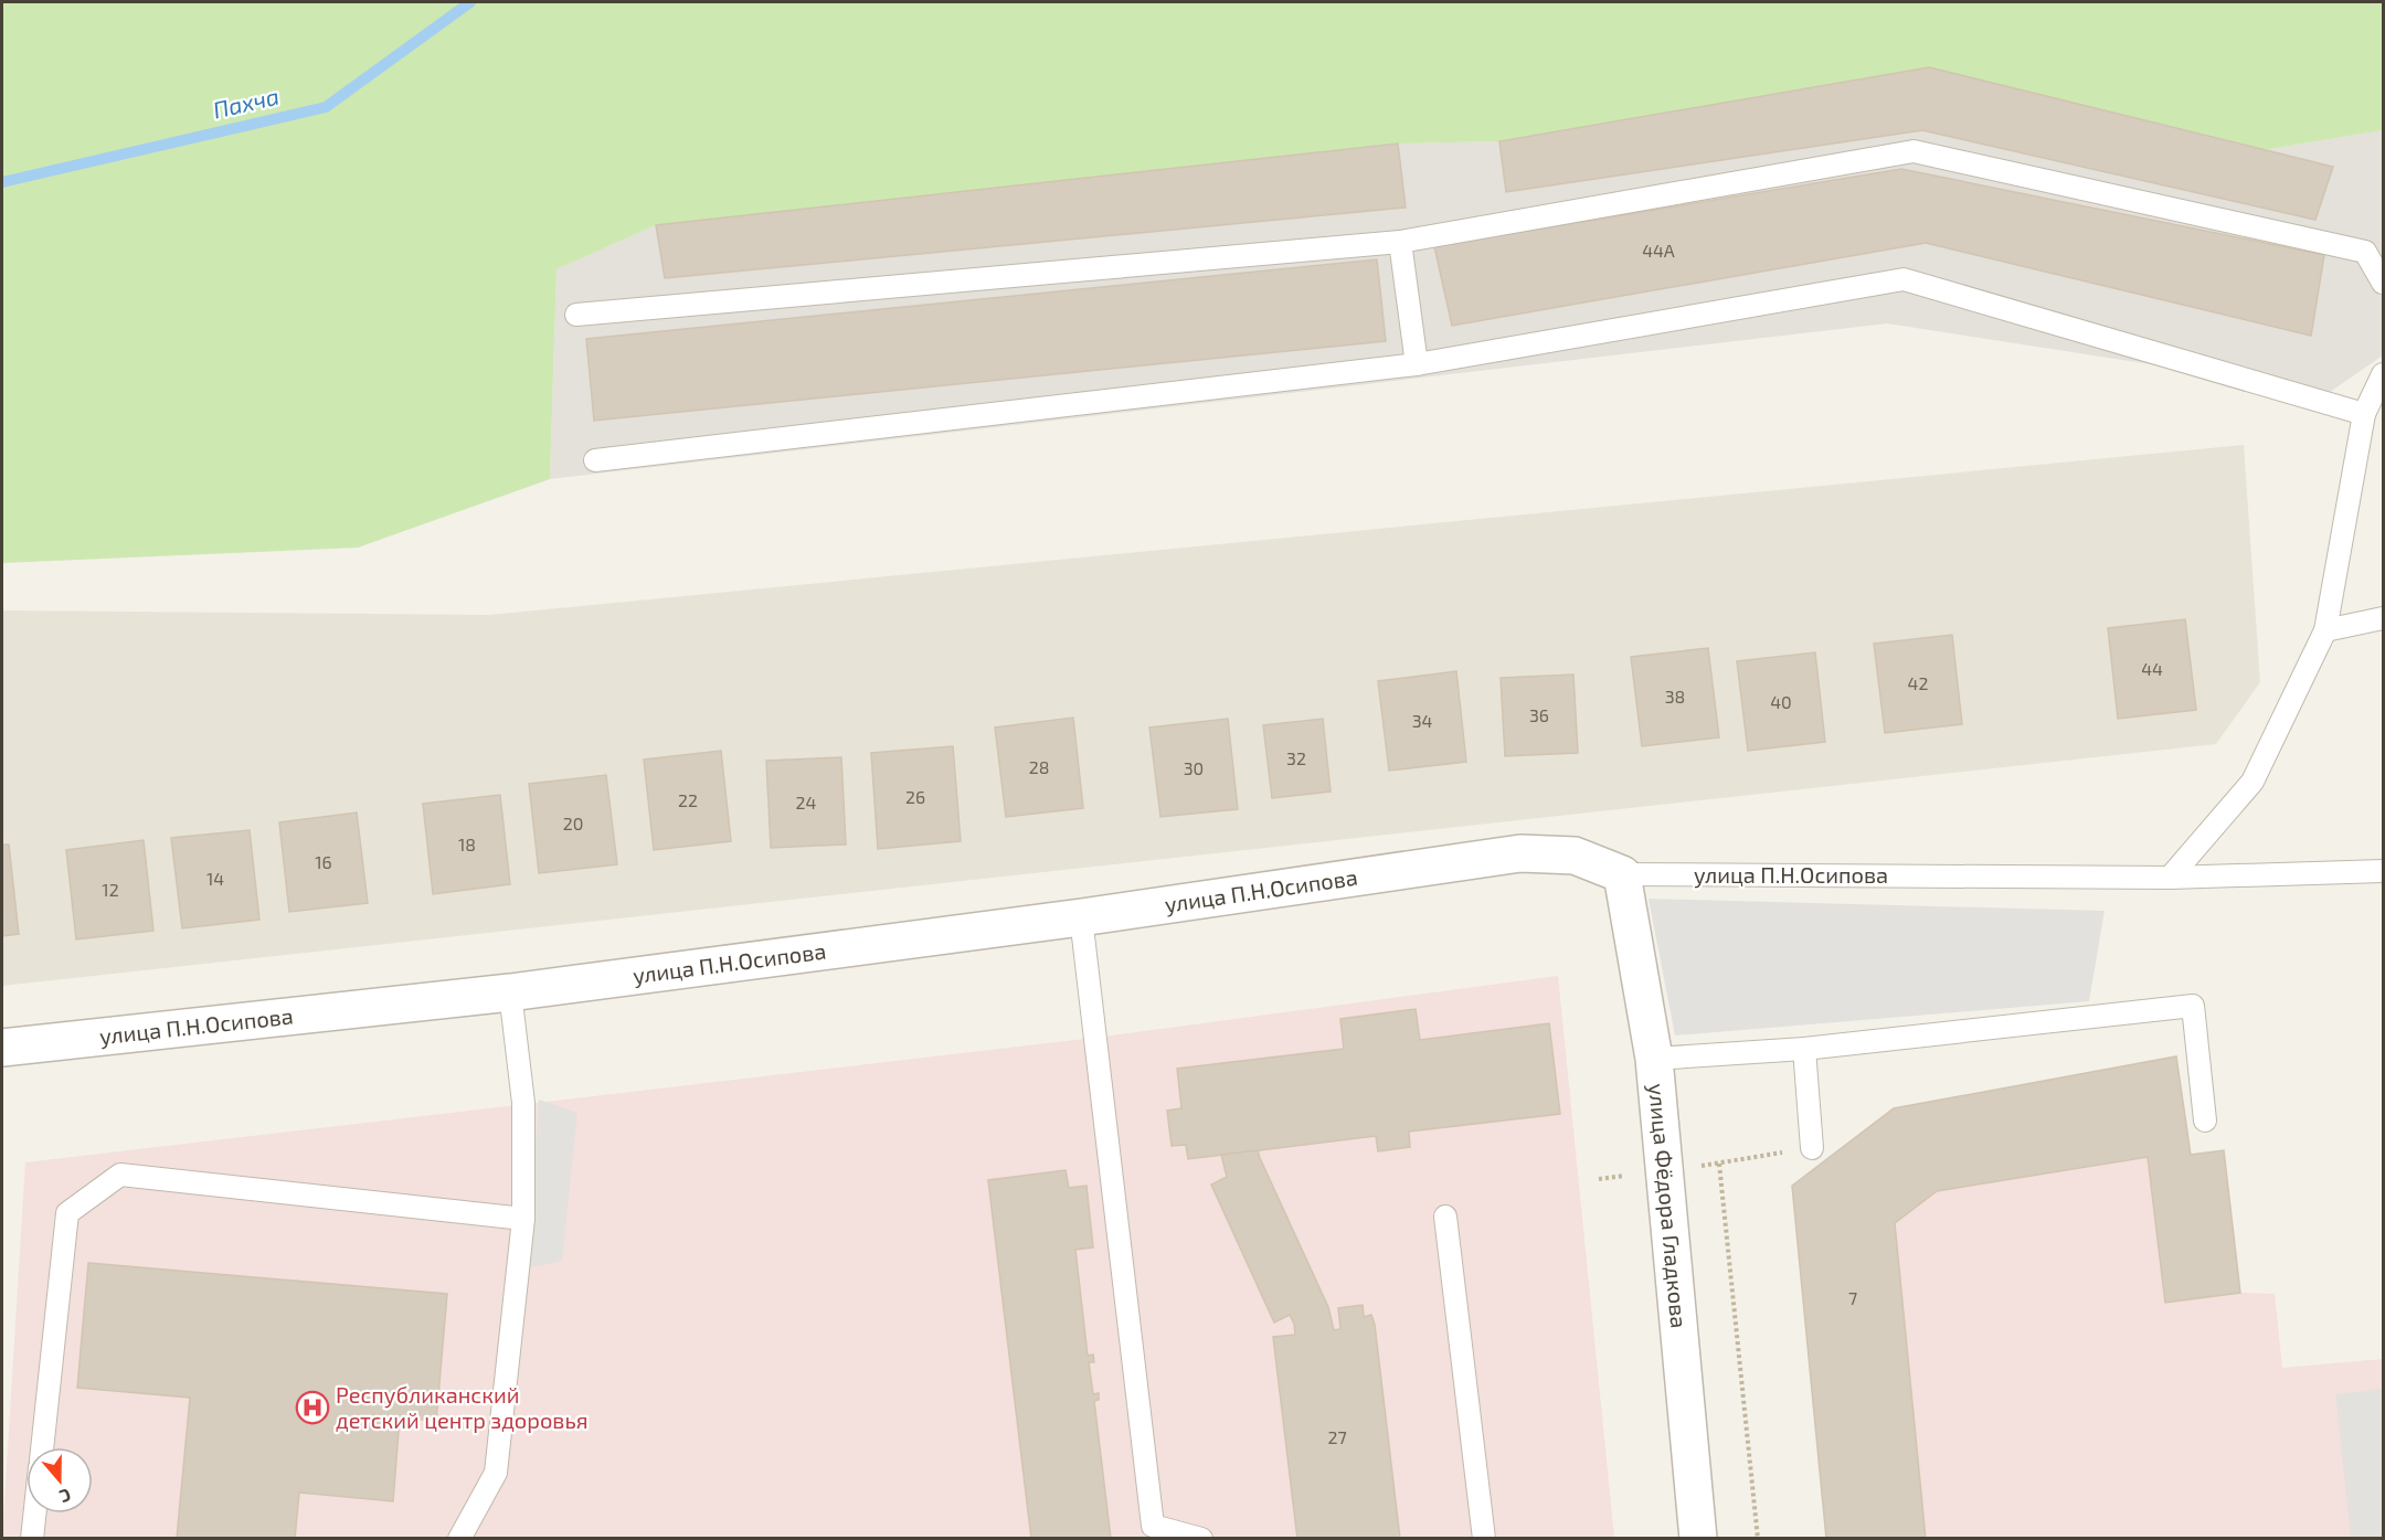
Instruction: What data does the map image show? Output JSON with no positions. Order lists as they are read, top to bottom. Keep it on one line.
{"streets":{"street":["улица П.Н.Осипова","улица Фёдора Гладкова"]},"crossings":[["улица П.Н.Осипова","улица Фёдора Гладкова"]],"water":["Пахча"],"places":{"hospital":["Республиканский детский центр здоровья"]},"house_numbers":["44А","44","42","38","40","36","34","32","28","30","26","22","24","20","18","16","14","12","7","27"],"north":"bottom"}
